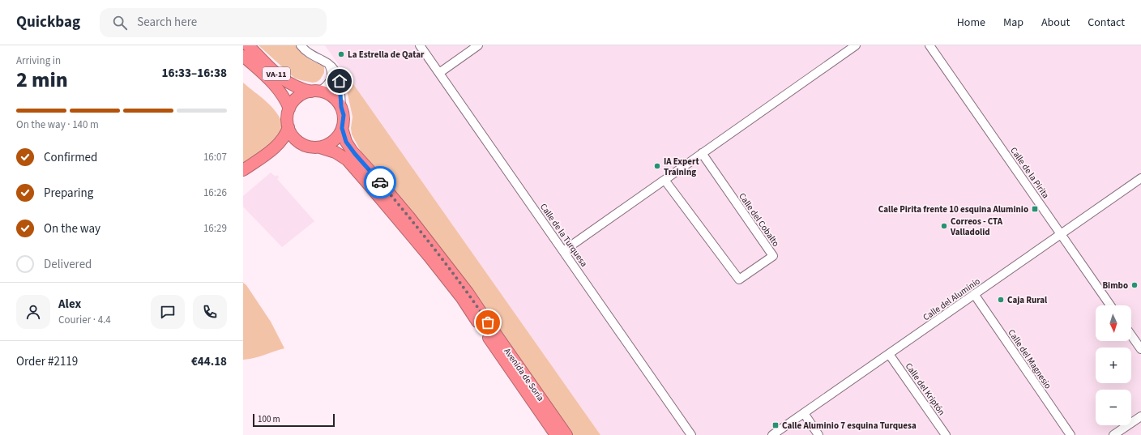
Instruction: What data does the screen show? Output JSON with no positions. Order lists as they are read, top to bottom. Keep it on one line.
{"streets":{"highway":["VA-11","Avenida de Soria"],"street":["Calle de la Pirita","Calle del Cobalto","Calle de la Turquesa","Calle del Aluminio","Calle del Magnesio","Calle del Kriptón"]},"crossings":[["VA-11","Avenida de Soria"],["Calle de la Pirita","Calle del Aluminio"],["Calle del Aluminio","Calle del Magnesio"],["Calle del Aluminio","Calle del Kriptón"]],"places":{"other":["La Estrella de Qatar","IA Expert Training","Correos - CTA Valladolid","Bimbo","Caja Rural"],"transit":["Calle Pirita frente 10 esquina Aluminio","Calle Aluminio 7 esquina Turquesa"]},"scale_bar":"100 m","north":"bottom","page":{"header":"Quickbag","search":"Search here","nav":["Home","Map","About","Contact"],"heading":["2 min","Arriving in","16:33–16:38"],"panel":["Alex","Courier · 4.4","Order #2119","€44.18"],"bar":"On the way · 140 m","list":[["Confirmed","16:07"],["Preparing","16:26"],["On the way","16:29"],"Delivered"],"map_buttons":["+","−"],"scale":"100 m"}}
